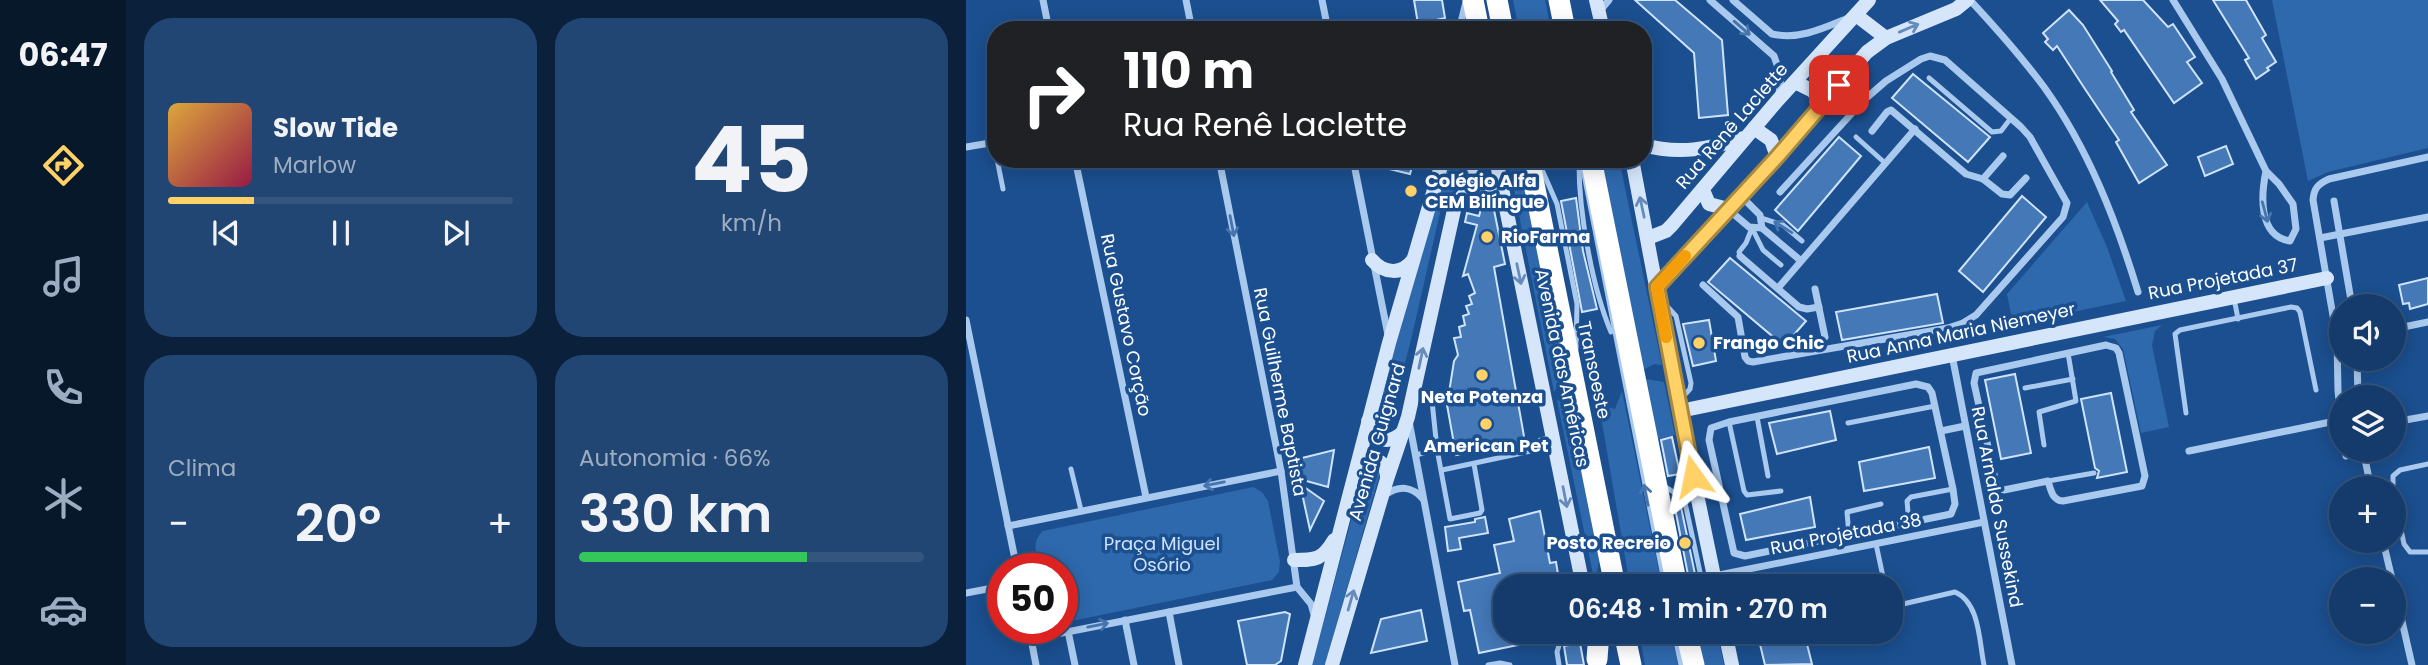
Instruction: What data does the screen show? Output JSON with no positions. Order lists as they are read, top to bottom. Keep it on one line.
{"streets":{"highway":["Avenida das Américas"],"street":["Rua Renê Laclette","Rua Projetada 37","Rua Gustavo Corção","Rua Anna Maria Niemeyer","Rua Guilherme Baptista","Avenida Guignard","Rua Arnaldo Sussekind","Rua Projetada 38"],"lane":["Transoeste"]},"crossings":[["Rua Projetada 37","Rua Anna Maria Niemeyer"],["Rua Anna Maria Niemeyer","Rua Arnaldo Sussekind"],["Rua Guilherme Baptista","Avenida Guignard"],["Rua Arnaldo Sussekind","Rua Projetada 38"]],"one_way":["Avenida das Américas","Transoeste","Rua Guilherme Baptista"],"parks":["Praça Miguel Osório"],"places":["Colégio Alfa CEM Bilíngue","RioFarma","Frango Chic","Neta Potenza","American Pet","Posto Recreio"],"page":{"tabs":"06:47","tile":[["45","km/h"],"Clima",["Autonomia · 66%","330 km"]],"turn":["110 m","Rua Renê Laclette"],"song":["Slow Tide","Marlow"],"map_buttons":["+","−"],"heat":["−","20°","+"],"limit":"50","trip":"06:48 · 1 min · 270 m"}}
